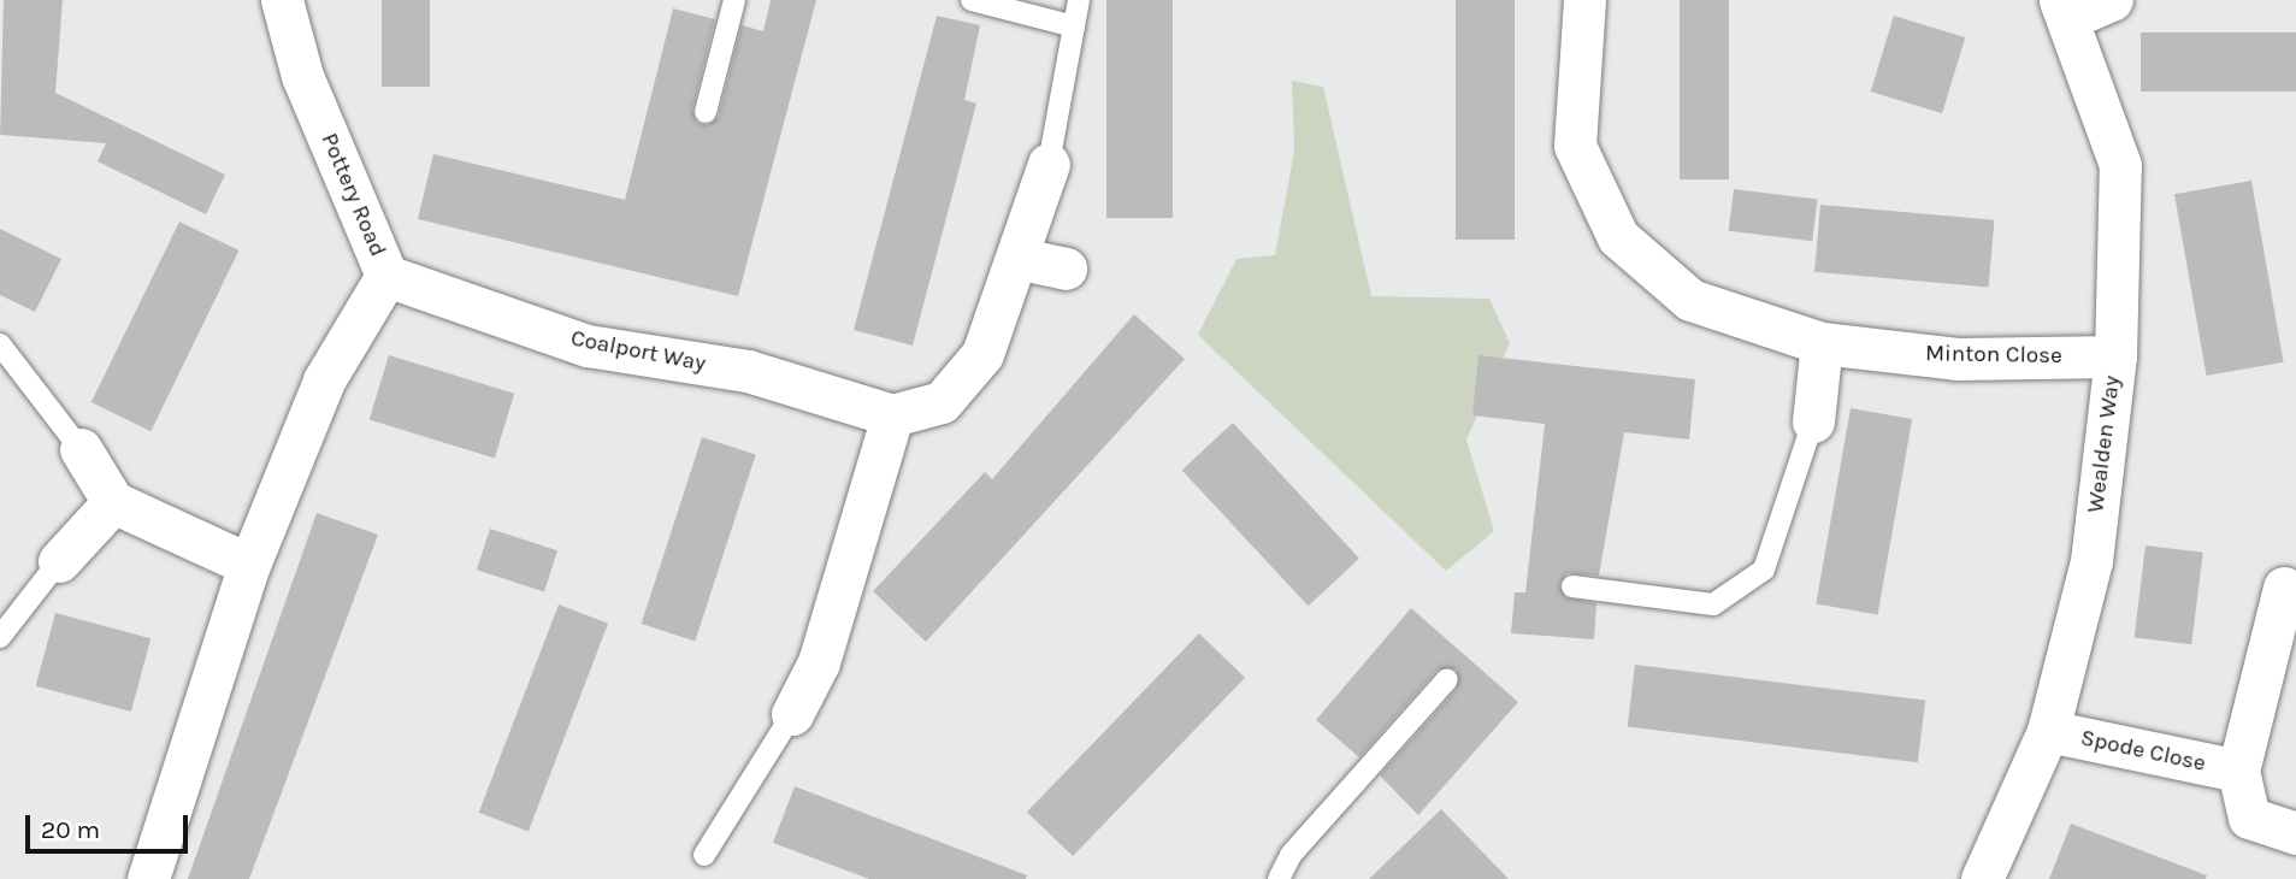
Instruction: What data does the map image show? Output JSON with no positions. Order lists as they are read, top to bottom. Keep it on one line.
{"streets":{"street":["Pottery Road","Coalport Way","Minton Close","Wealden Way","Spode Close"]},"crossings":[["Pottery Road","Coalport Way"],["Minton Close","Wealden Way"],["Wealden Way","Spode Close"]],"scale_bar":"20 m"}
